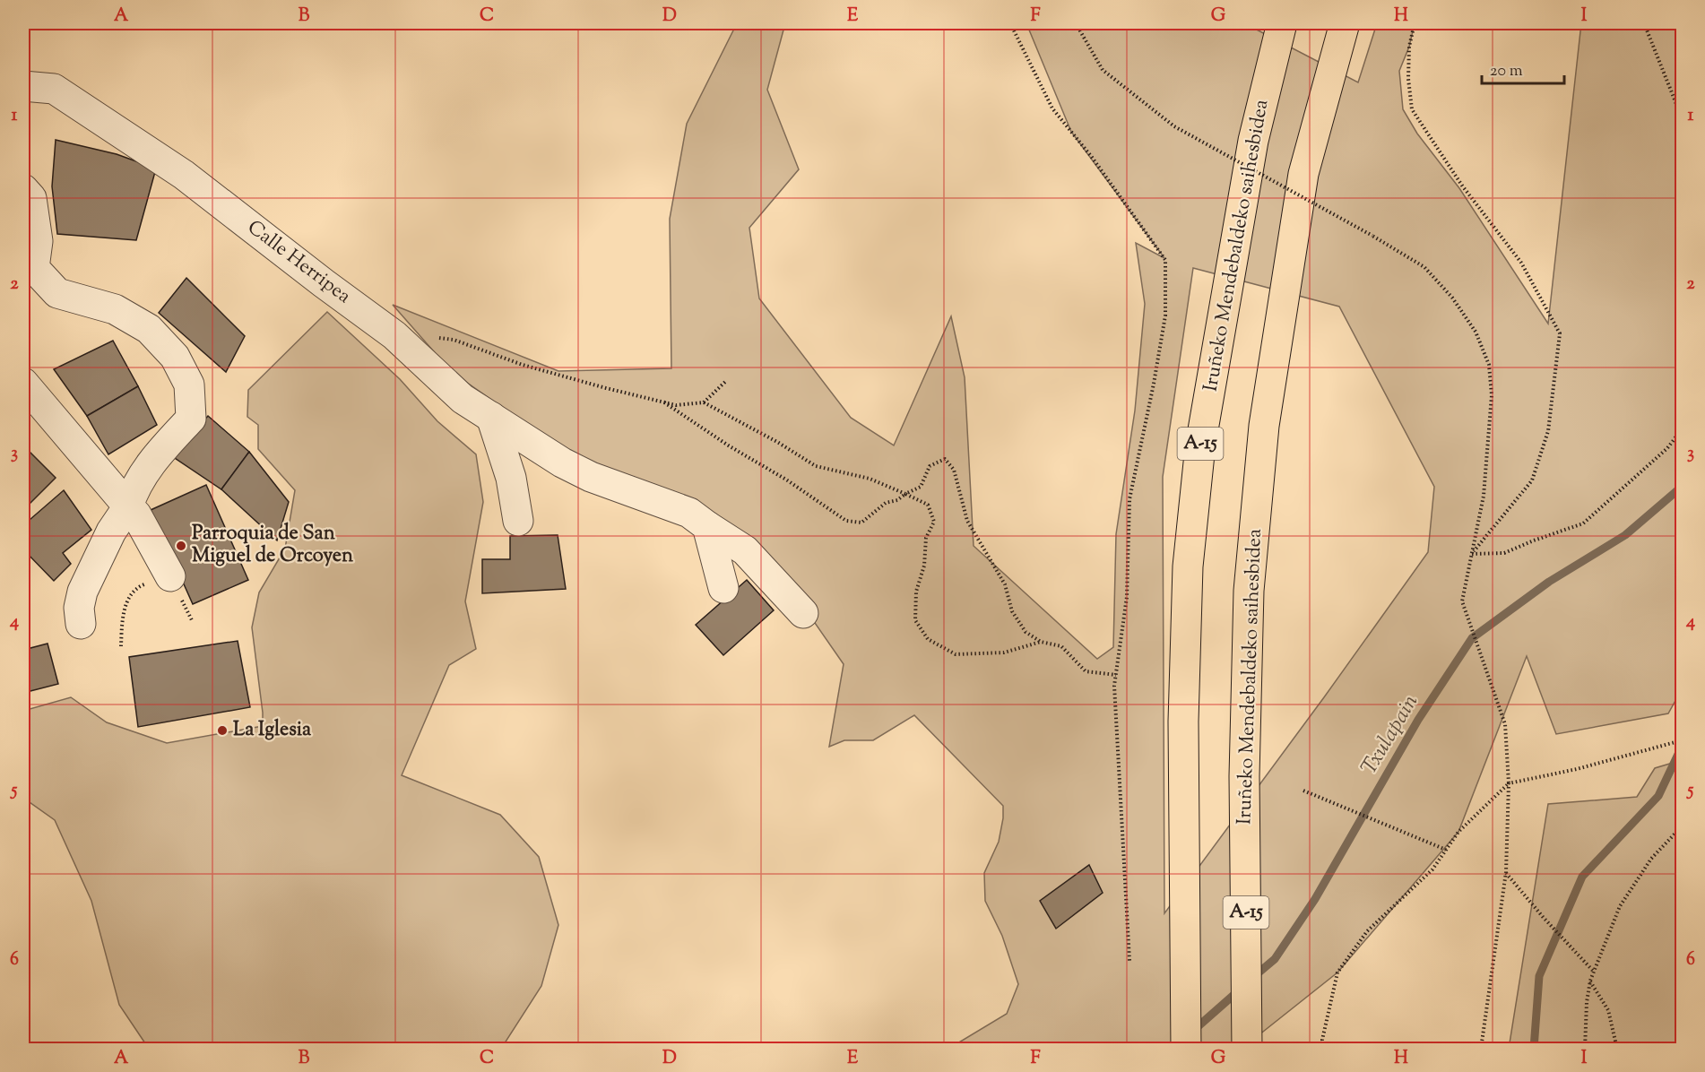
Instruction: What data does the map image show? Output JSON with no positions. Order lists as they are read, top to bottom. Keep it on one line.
{"streets":{"highway":["Iruñeko Mendebaldeko saihesbidea","A-15"],"street":["Calle Herripea"]},"water":["Txulapain"],"places":["Parroquia de San Miguel de Orcoyen","La Iglesia"],"scale_bar":"20 m","grid":{"columns":["A","B","C","D","E","F","G","H","I"],"rows":["1","2","3","4","5","6"]}}
